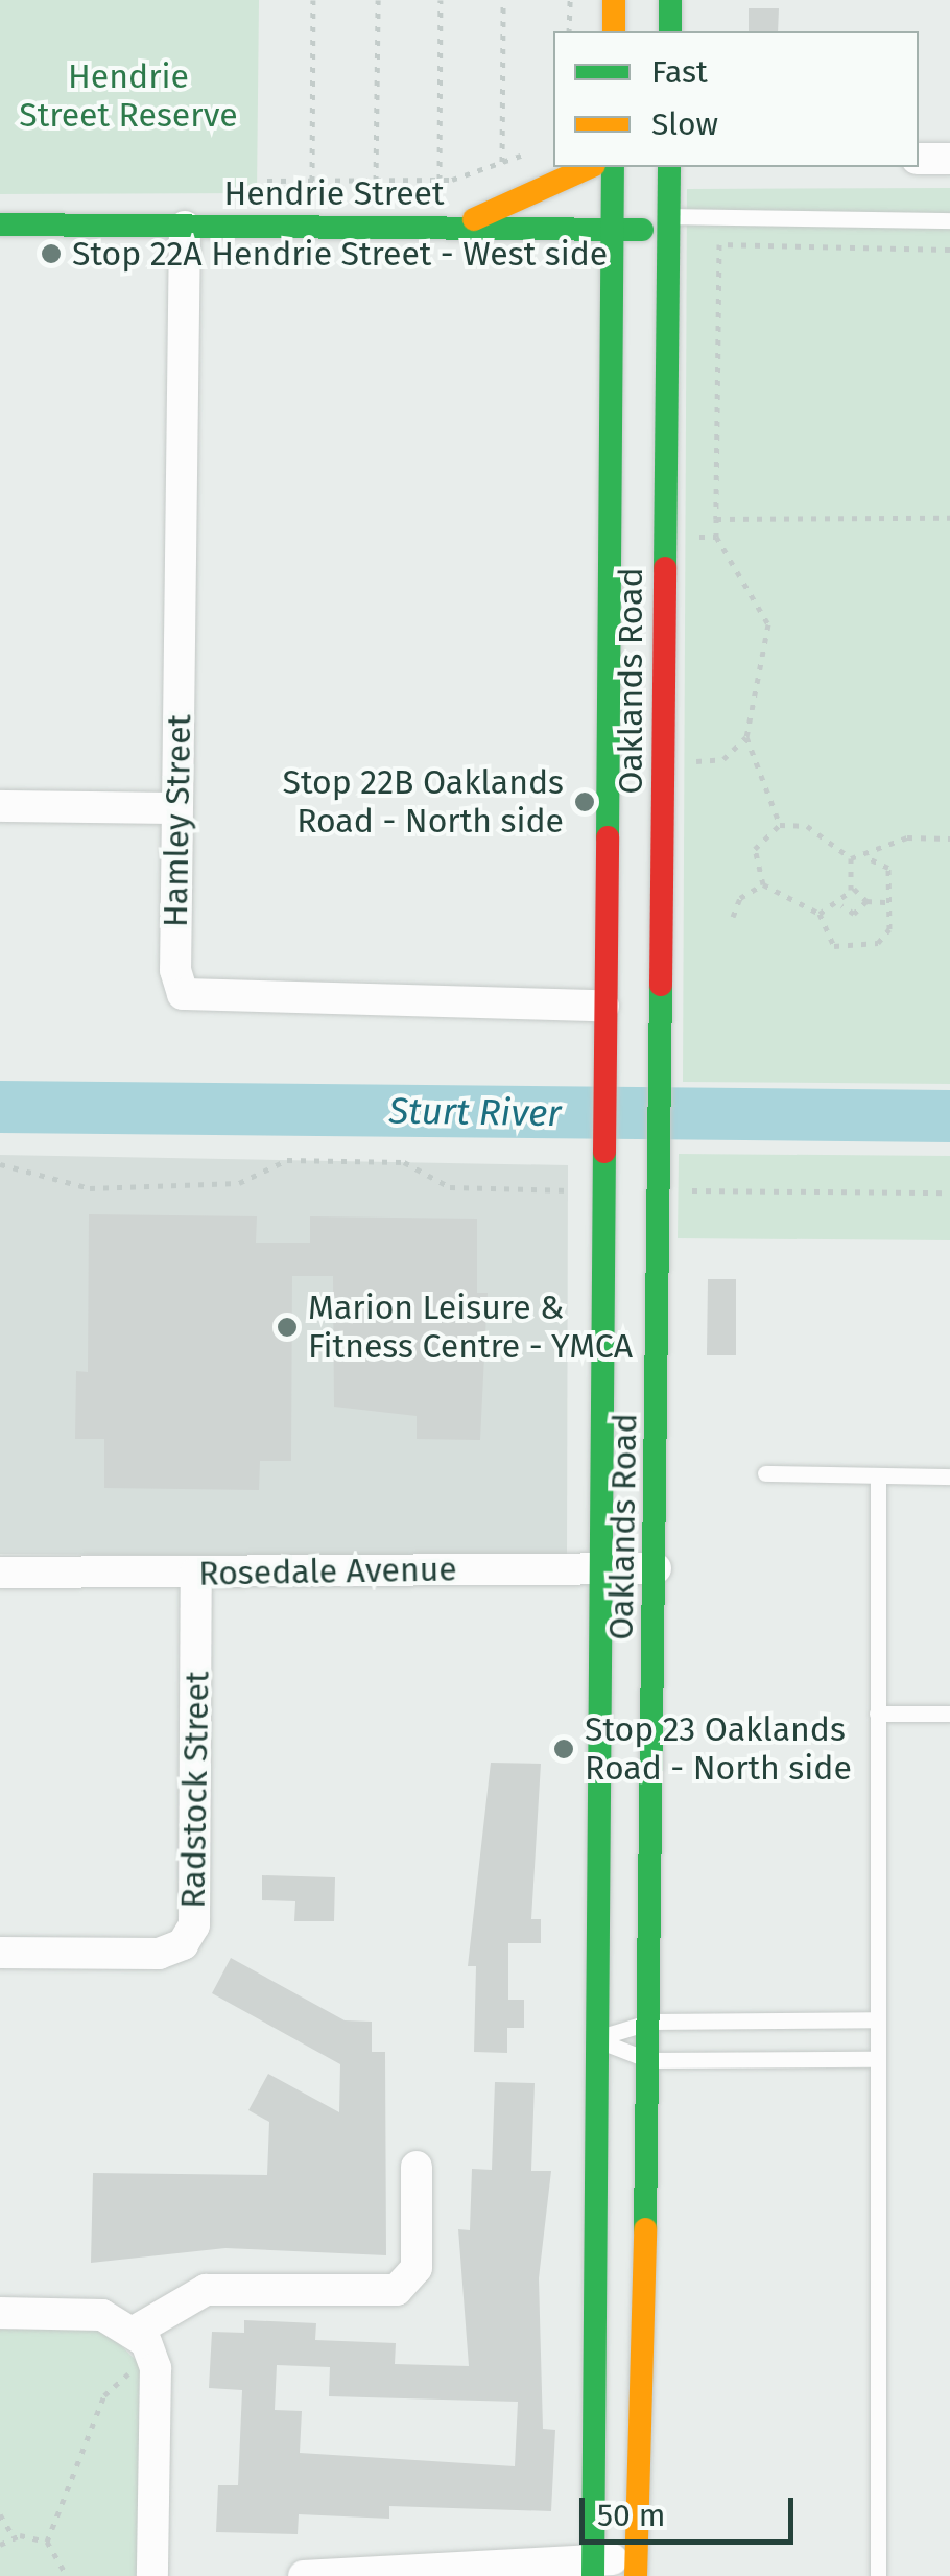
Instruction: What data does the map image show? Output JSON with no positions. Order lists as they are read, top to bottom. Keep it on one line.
{"streets":{"main road":["Hendrie Street","Oaklands Road"],"street":["Hamley Street","Rosedale Avenue","Radstock Street"]},"crossings":[["Hendrie Street","Oaklands Road"],["Hendrie Street","Hamley Street"],["Oaklands Road","Hamley Street"],["Oaklands Road","Rosedale Avenue"],["Rosedale Avenue","Radstock Street"]],"water":["Sturt River"],"parks":["Hendrie Street Reserve"],"places":["Stop 22A Hendrie Street - West side","Stop 22B Oaklands Road - North side","Marion Leisure & Fitness Centre - YMCA","Stop 23 Oaklands Road - North side"],"legend":["Fast","Slow"],"scale_bar":"50 m"}
